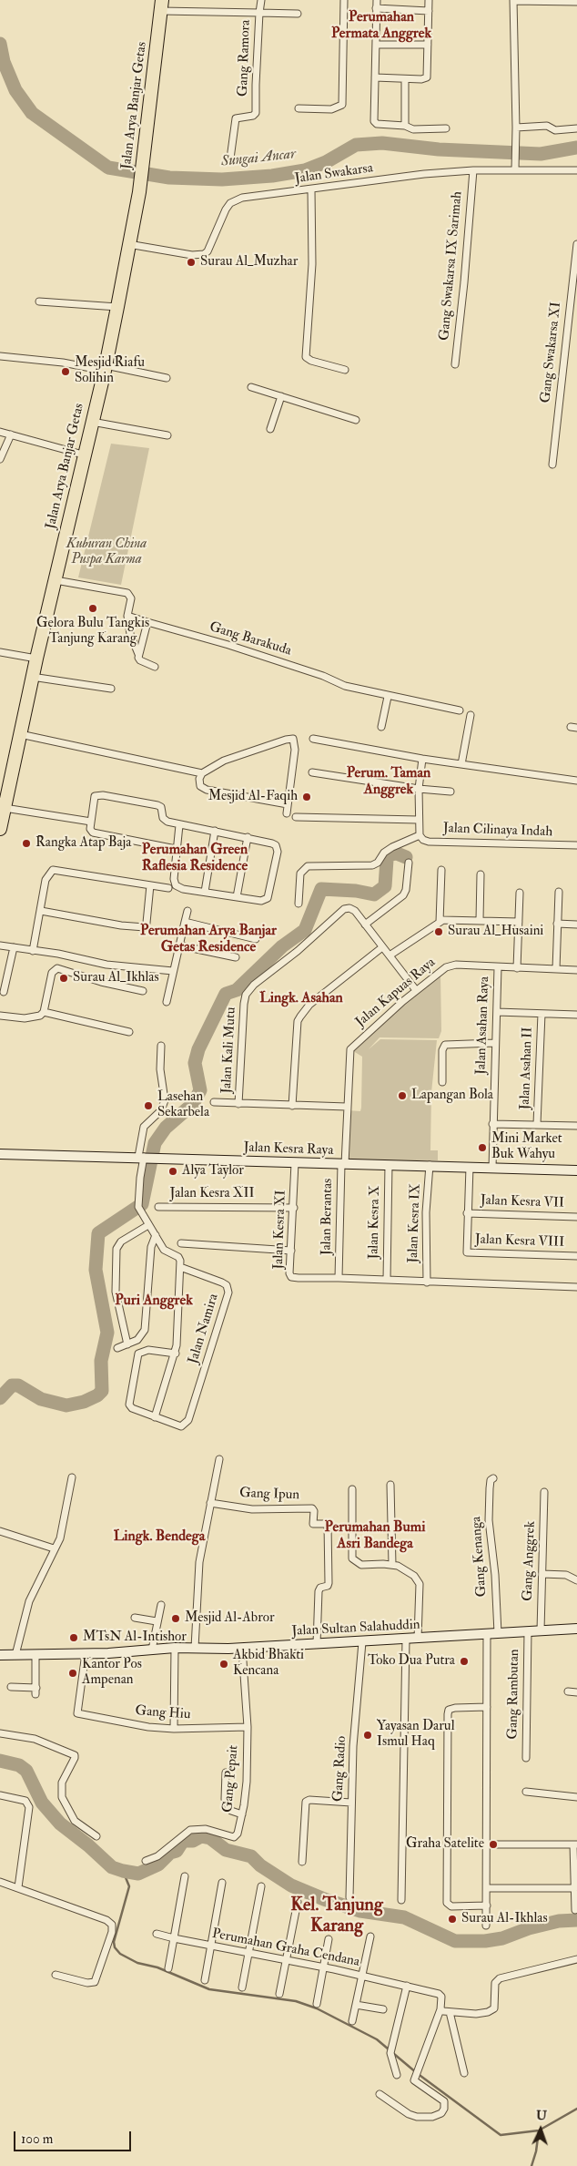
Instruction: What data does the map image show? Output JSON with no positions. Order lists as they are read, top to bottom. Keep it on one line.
{"streets":{"highway":["Jalan Arya Banjar Getas"],"main road":["Jalan Kesra Raya","Jalan Sultan Salahuddin"],"street":["Gang Ramora","Jalan Swakarsa","Gang Swakarsa IX Sarimah","Gang Swakarsa XI","Gang Barakuda","Jalan Cilinaya Indah","Jalan Kapuas Raya","Jalan Asahan Raya","Jalan Kali Mutu","Jalan Asahan II","Jalan Kesra XII","Jalan Kesra VII","Jalan Berantas","Jalan Kesra X","Jalan Kesra IX","Jalan Kesra XI","Jalan Kesra VIII","Jalan Namira","Gang Ipun","Gang Kenanga","Gang Anggrek","Gang Rambutan","Gang Hiu","Gang Radio","Gang Pepait","Perumahan Graha Cendana"]},"crossings":[["Gang Ramora","Jalan Arya Banjar Getas"],["Jalan Arya Banjar Getas","Jalan Swakarsa"],["Jalan Swakarsa","Gang Swakarsa IX Sarimah"],["Jalan Kapuas Raya","Jalan Asahan Raya"],["Jalan Kapuas Raya","Jalan Kali Mutu"],["Jalan Kapuas Raya","Jalan Kesra Raya"],["Jalan Kapuas Raya","Jalan Berantas"],["Jalan Asahan Raya","Jalan Kesra Raya"],["Jalan Kesra Raya","Jalan Berantas"],["Jalan Kesra Raya","Jalan Kesra X"],["Jalan Kesra Raya","Jalan Kesra IX"],["Jalan Kesra Raya","Jalan Kesra XI"],["Jalan Kesra XII","Jalan Kesra XI"],["Jalan Kesra VII","Jalan Kesra VIII"],["Jalan Berantas","Jalan Kesra XI"],["Gang Ipun","Jalan Sultan Salahuddin"],["Gang Kenanga","Jalan Sultan Salahuddin"],["Gang Anggrek","Jalan Sultan Salahuddin"],["Jalan Sultan Salahuddin","Gang Rambutan"],["Jalan Sultan Salahuddin","Gang Hiu"],["Jalan Sultan Salahuddin","Gang Radio"],["Jalan Sultan Salahuddin","Gang Pepait"],["Gang Hiu","Gang Pepait"]],"districts":["Perumahan Permata Anggrek","Perum. Taman Anggrek","Perumahan Green Raflesia Residence","Perumahan Arya Banjar Getas Residence","Lingk. Asahan","Puri Anggrek","Perumahan Bumi Asri Bandega","Lingk. Bendega","Kel. Tanjung Karang"],"water":["Sungai Ancar"],"parks":["Kuburan China Puspa Karma"],"places":["Surau Al_Muzhar","Mesjid Riafu Solihin","Gelora Bulu Tangkis Tanjung Karang","Mesjid Al-Faqih","Rangka Atap Baja","Surau Al_Husaini","Surau Al_Ikhlas","Lapangan Bola","Lasehan Sekarbela","Mini Market Buk Wahyu","Alya Taylor","Mesjid Al-Abror","MTsN Al-Intishor","Toko Dua Putra","Akbid Bhakti Kencana","Kantor Pos Ampenan","Yayasan Darul Ismul Haq","Graha Satelite","Surau Al-Ikhlas"],"scale_bar":"100 m","north":"top"}
